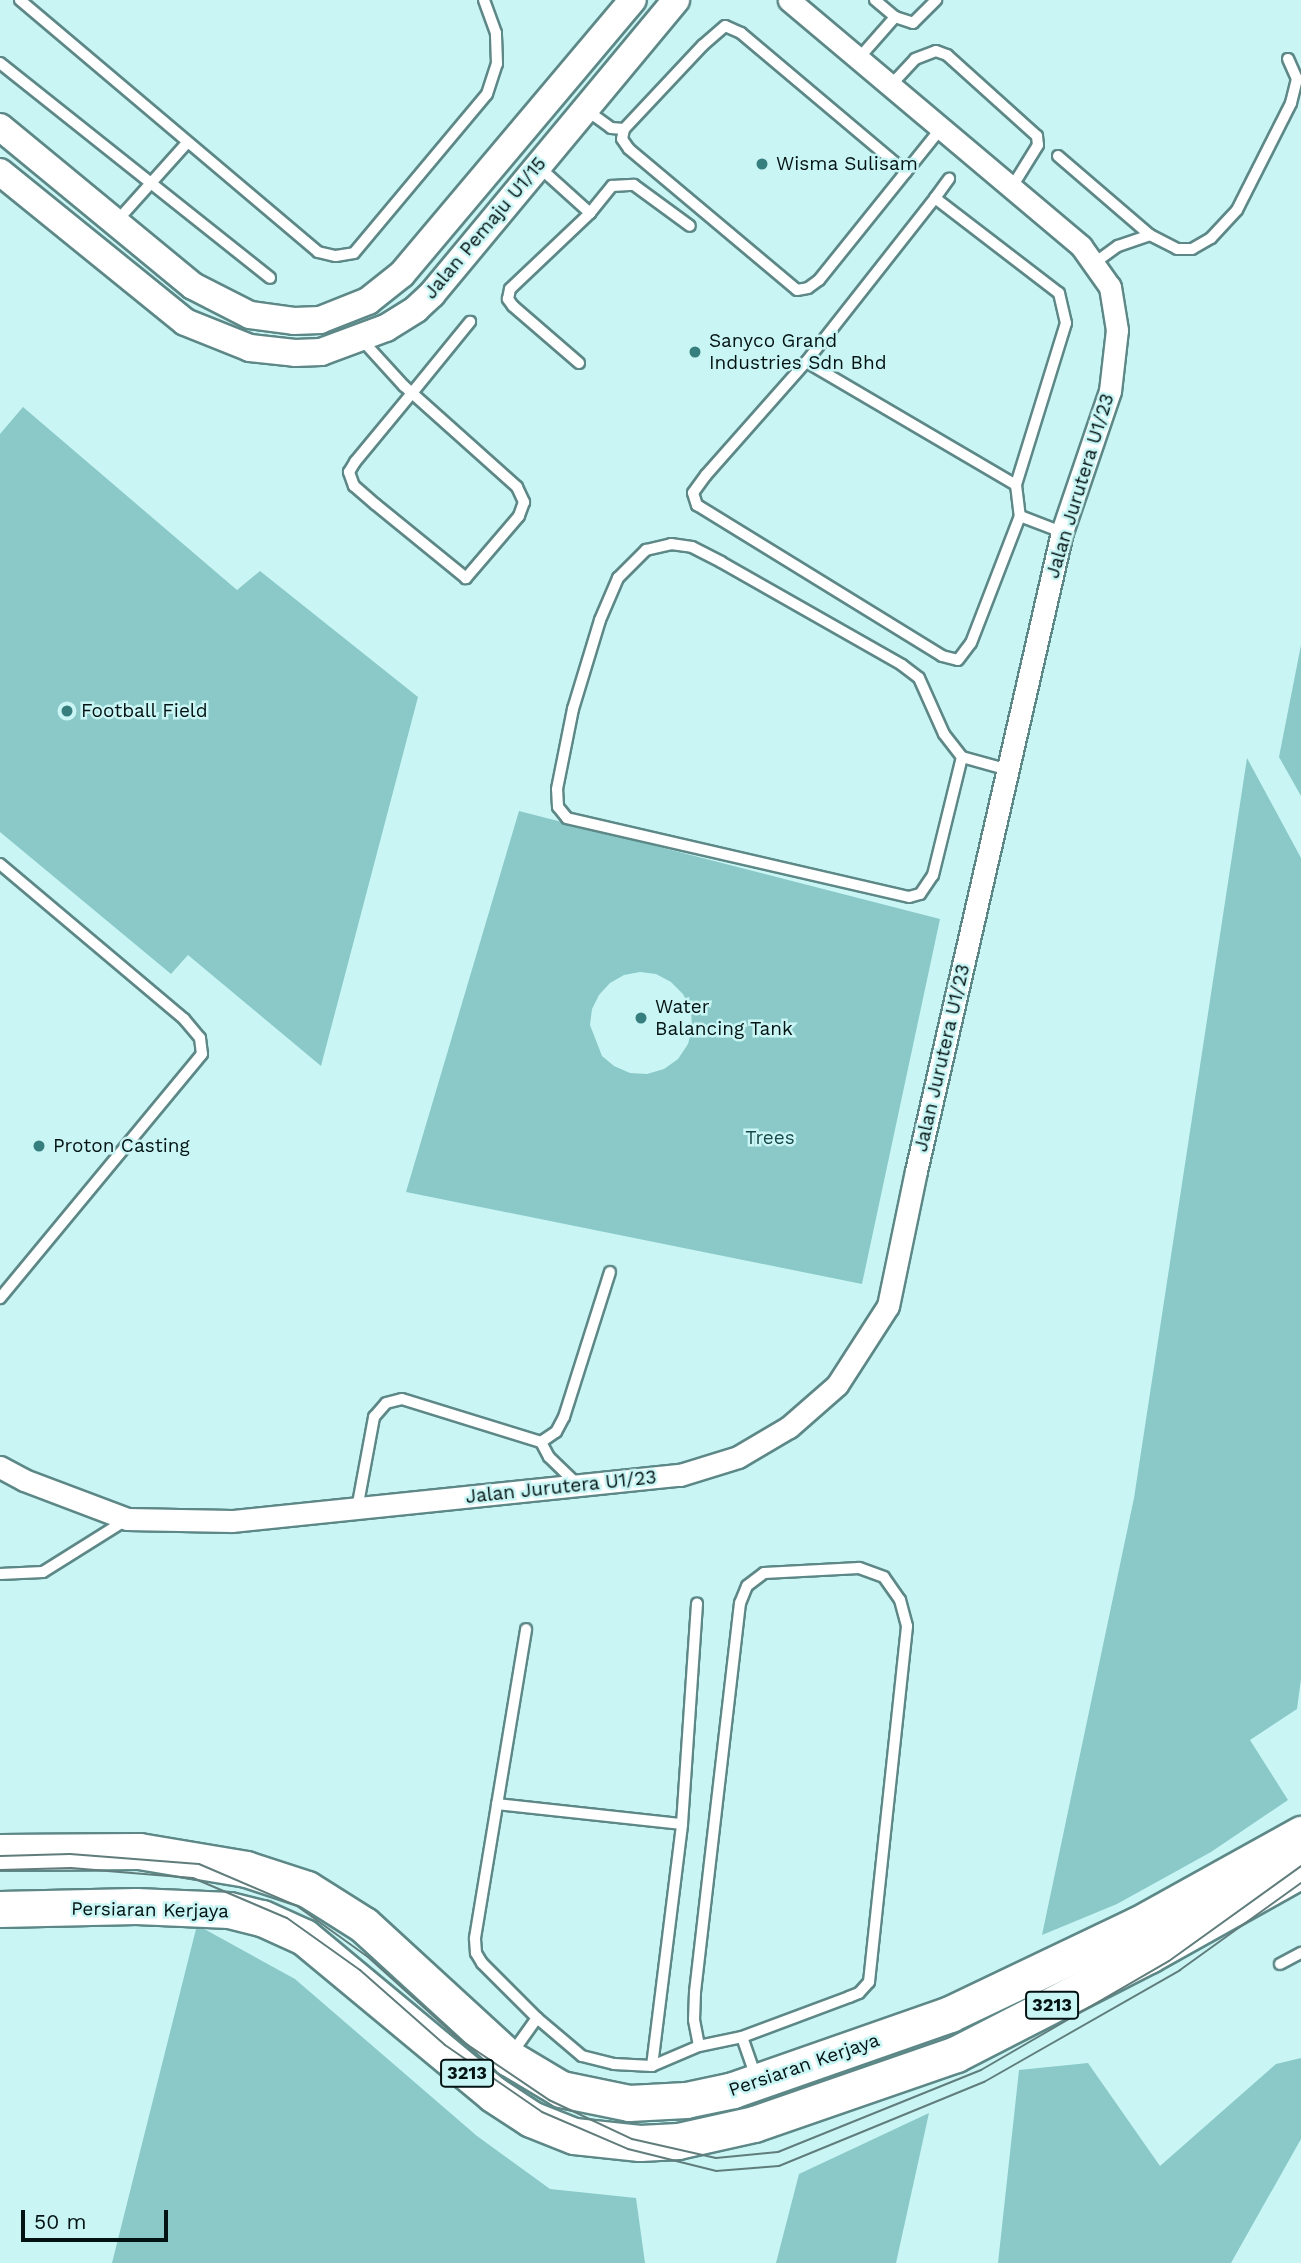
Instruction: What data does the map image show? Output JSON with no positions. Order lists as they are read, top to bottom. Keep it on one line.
{"streets":{"main road":["Persiaran Kerjaya","3213"],"street":["Jalan Pemaju U1/15","Jalan Jurutera U1/23"]},"parks":["Trees"],"places":["Wisma Sulisam","Sanyco Grand Industries Sdn Bhd","Football Field","Water Balancing Tank","Proton Casting"],"scale_bar":"50 m"}
